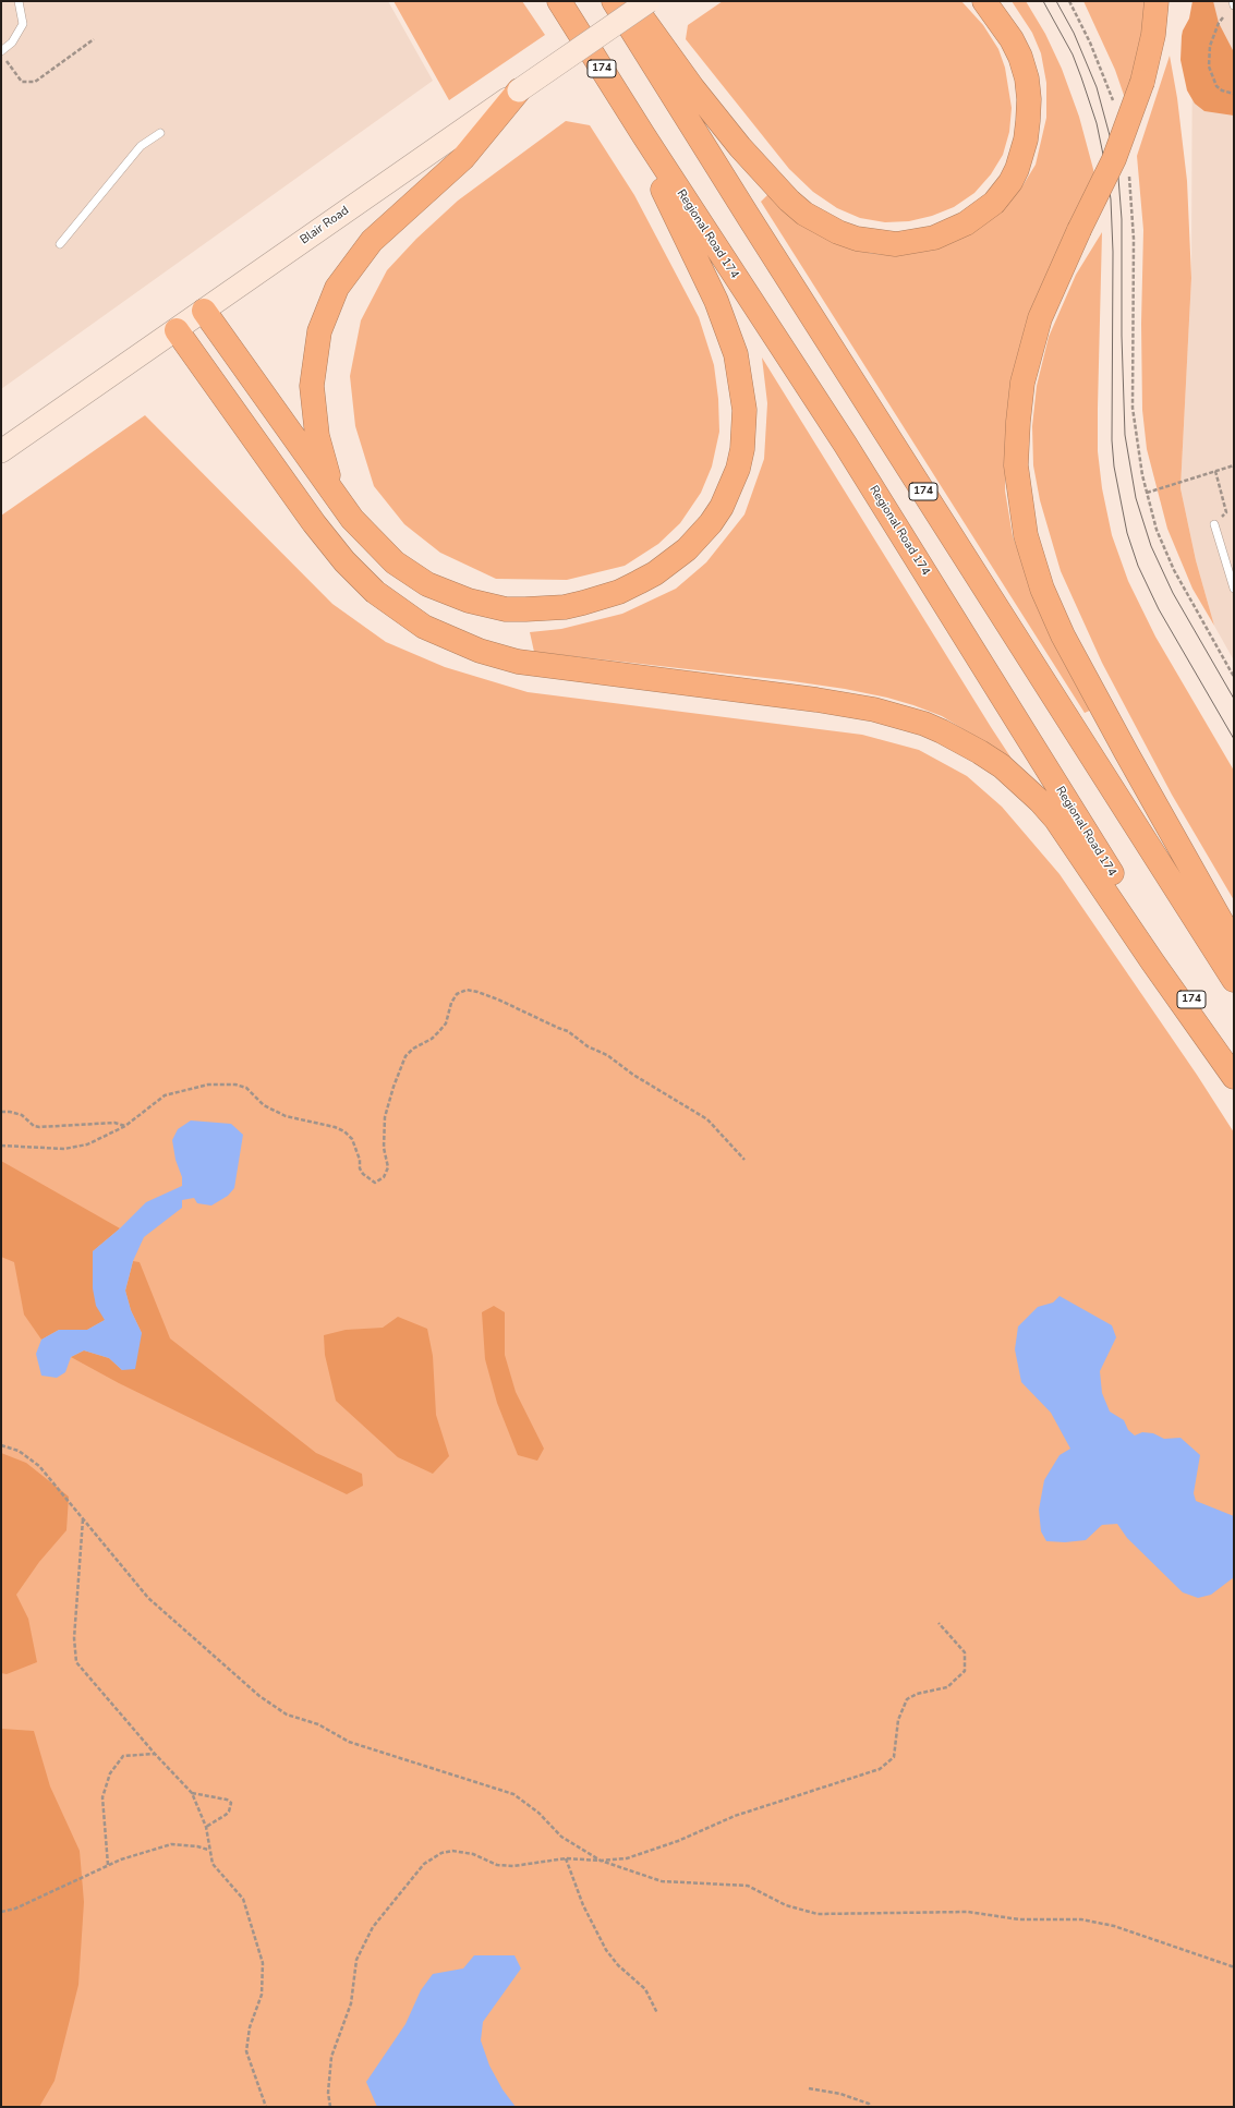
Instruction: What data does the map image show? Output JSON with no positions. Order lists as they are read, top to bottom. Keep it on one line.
{"streets":{"highway":["174","Regional Road 174"],"main road":["Blair Road"]}}
